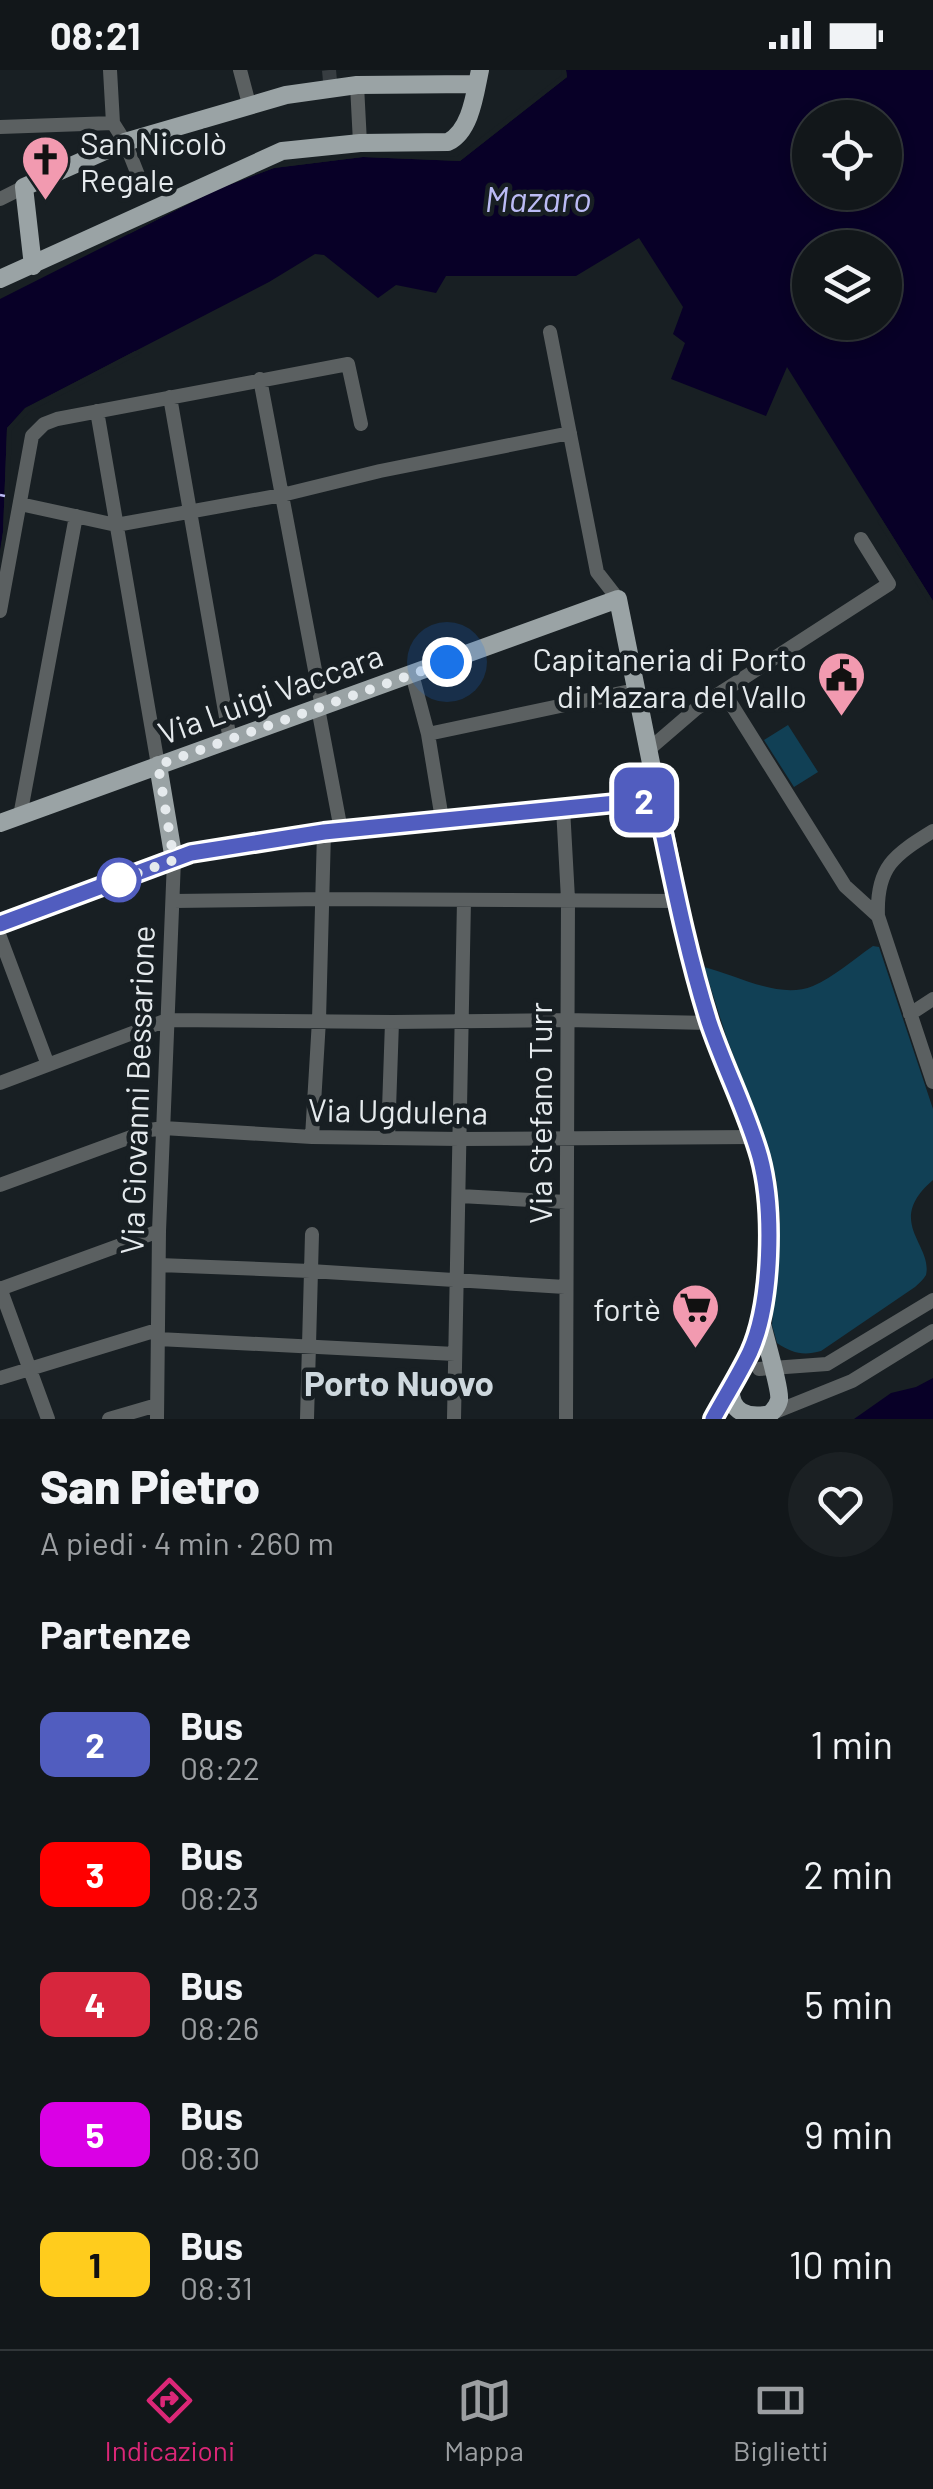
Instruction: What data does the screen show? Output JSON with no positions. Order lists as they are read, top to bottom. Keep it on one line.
{"streets":{"main road":["Via Luigi Vaccara","Via Giovanni Bessarione"],"street":["Via Ugdulena","Via Stefano Turr"]},"crossings":[["Via Luigi Vaccara","Via Giovanni Bessarione"],["Via Giovanni Bessarione","Via Ugdulena"],["Via Ugdulena","Via Stefano Turr"]],"districts":["Porto Nuovo"],"water":["Mazaro"],"places":{"church":["San Nicolò Regale"],"public building":["Capitaneria di Porto di Mazara del Vallo"],"supermarket":["fortè"]},"lines":["bus line 2"],"page":{"status":"08:21","on_map":"2","heading":[["San Pietro","A piedi · 4 min · 260 m"],"Partenze"],"list":[{"mark":"2","name":"Bus","note":"08:22","value":"1 min"},{"mark":"3","name":"Bus","note":"08:23","value":"2 min"},{"mark":"4","name":"Bus","note":"08:26","value":"5 min"},{"mark":"5","name":"Bus","note":"08:30","value":"9 min"},{"mark":"1","name":"Bus","note":"08:31","value":"10 min"}],"tabs":["Indicazioni","Mappa","Biglietti"]}}
